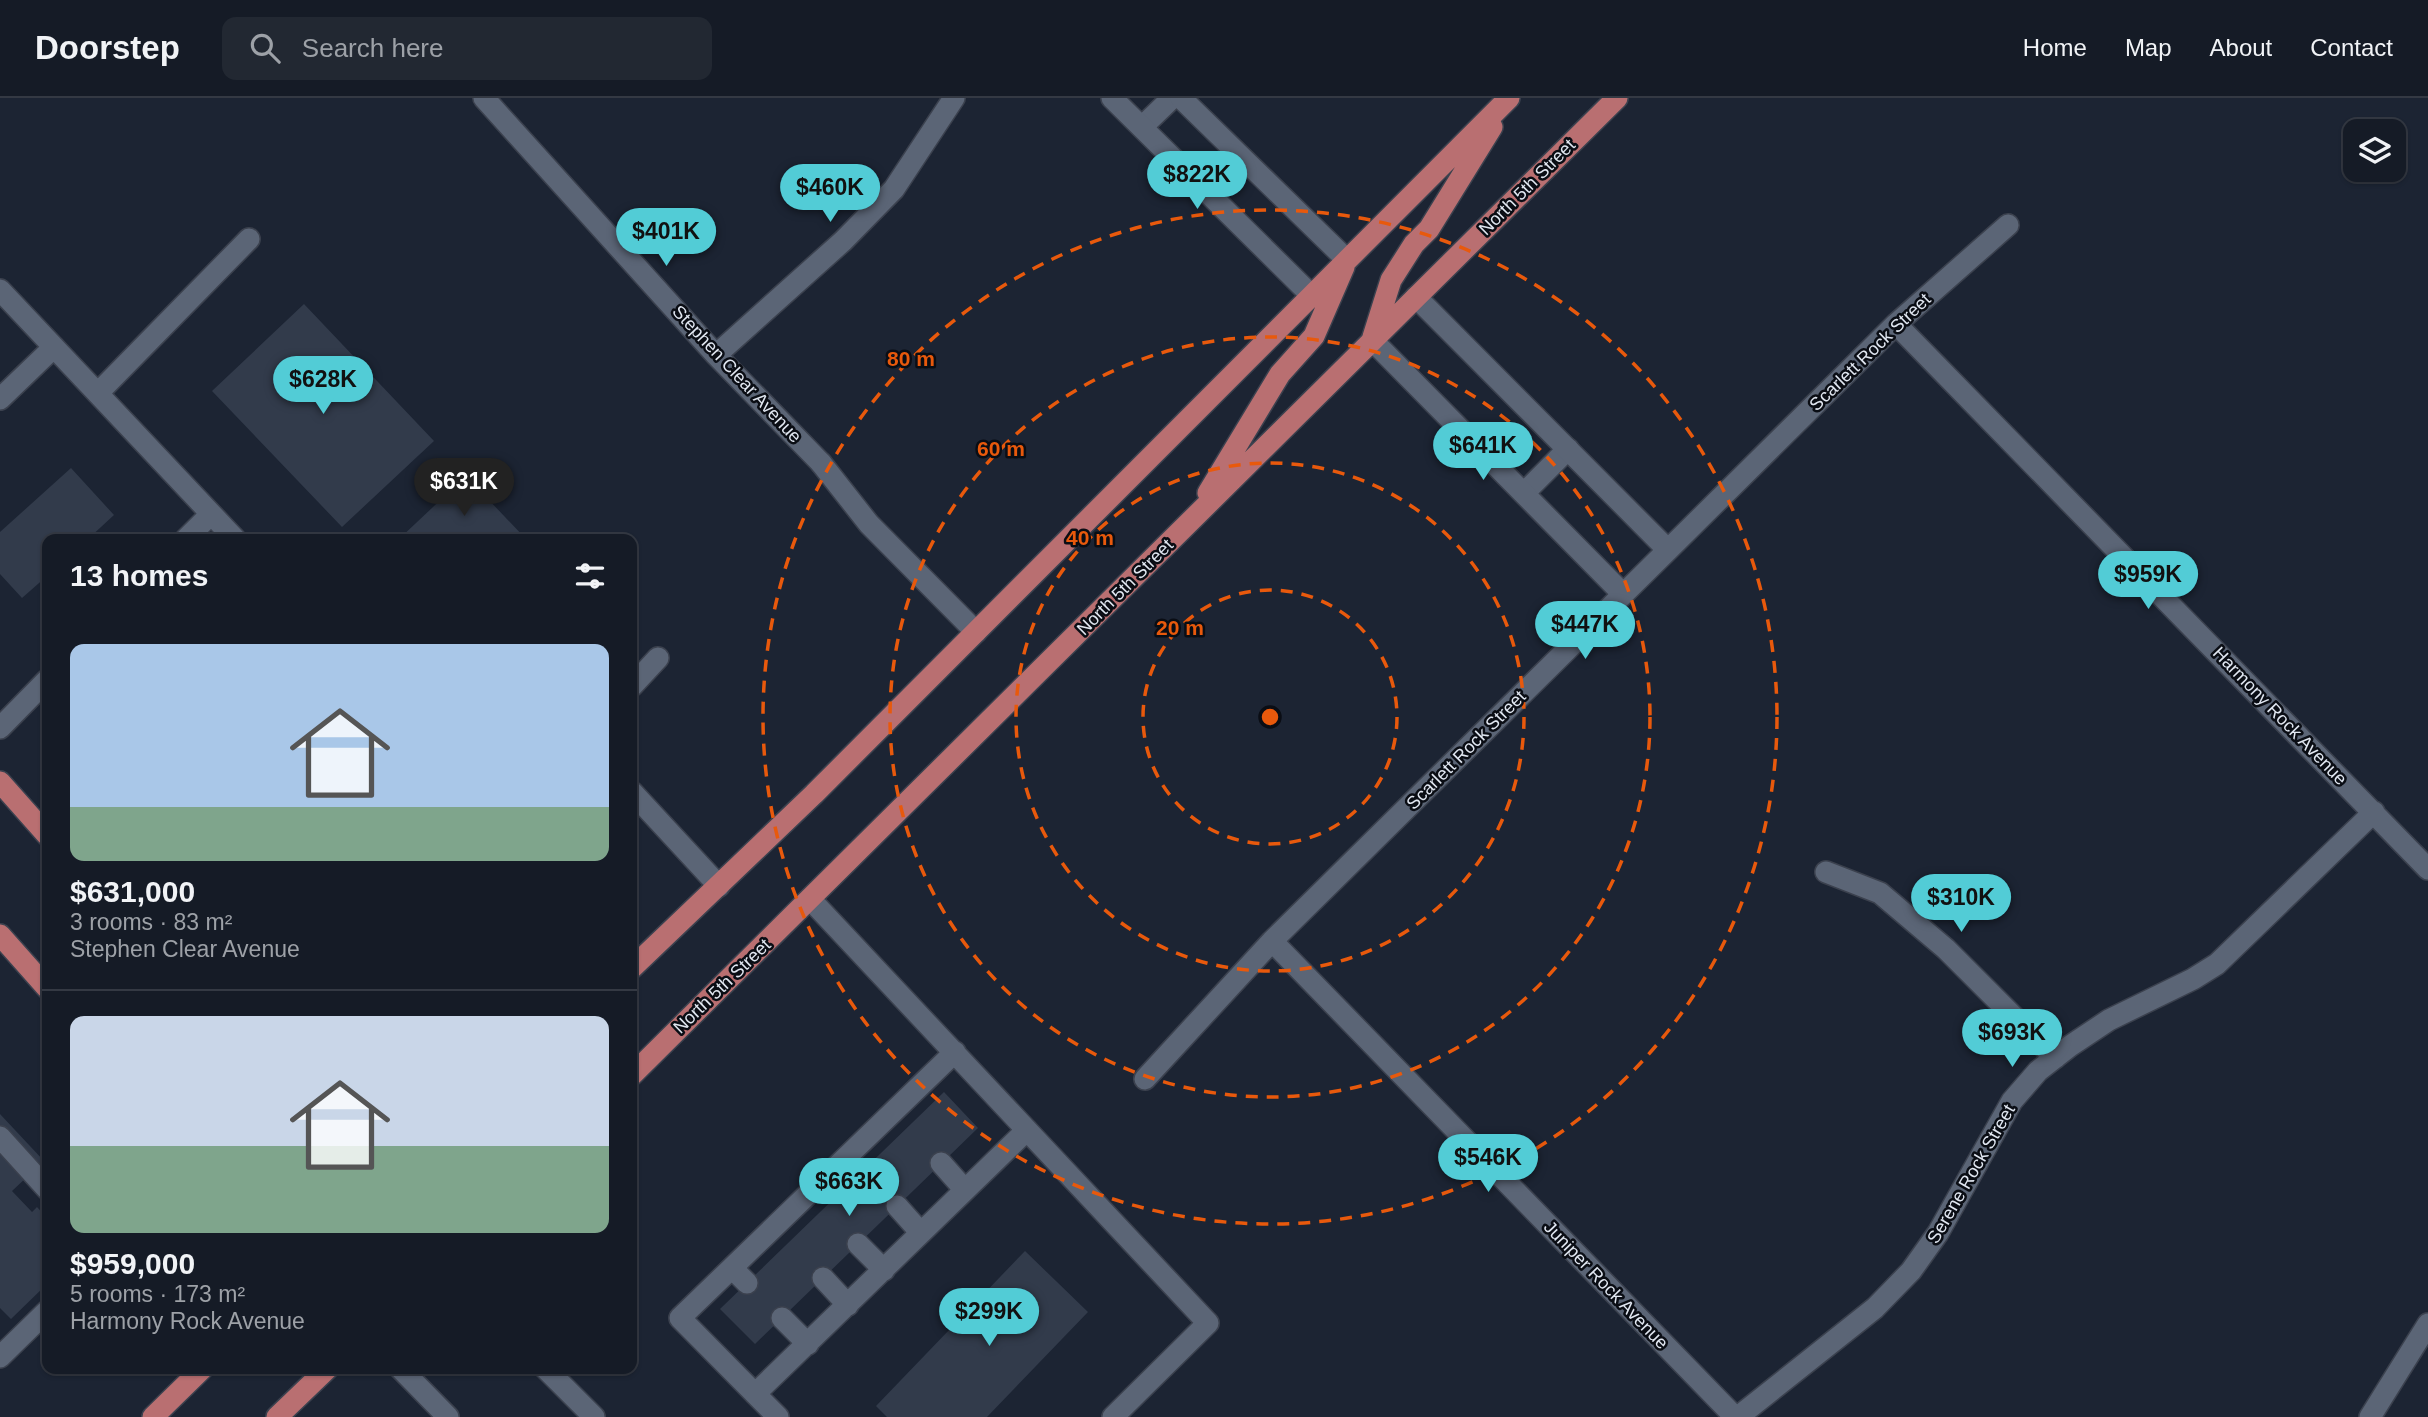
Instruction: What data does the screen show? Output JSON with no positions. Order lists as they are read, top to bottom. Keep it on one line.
{"streets":{"main road":["North 5th Street"],"street":["Scarlett Rock Street","Stephen Clear Avenue","Harmony Rock Avenue","Serene Rock Street","Juniper Rock Avenue"]},"crossings":[["Scarlett Rock Street","Harmony Rock Avenue"],["Scarlett Rock Street","Juniper Rock Avenue"],["Harmony Rock Avenue","Serene Rock Street"],["Serene Rock Street","Juniper Rock Avenue"]],"page":{"header":"Doorstep","search":"Search here","nav":["Home","Map","About","Contact"],"price":["$822K","$460K","$401K","$628K","$641K","$631K","$959K","$447K","$310K","$693K","$546K","$663K","$299K"],"heading":"13 homes","list":[{"name":"$631,000","note":"3 rooms · 83 m² · Stephen Clear Avenue"},{"name":"$959,000","note":"5 rooms · 173 m² · Harmony Rock Avenue"}]},"rings":["80 m","60 m","40 m","20 m"]}
